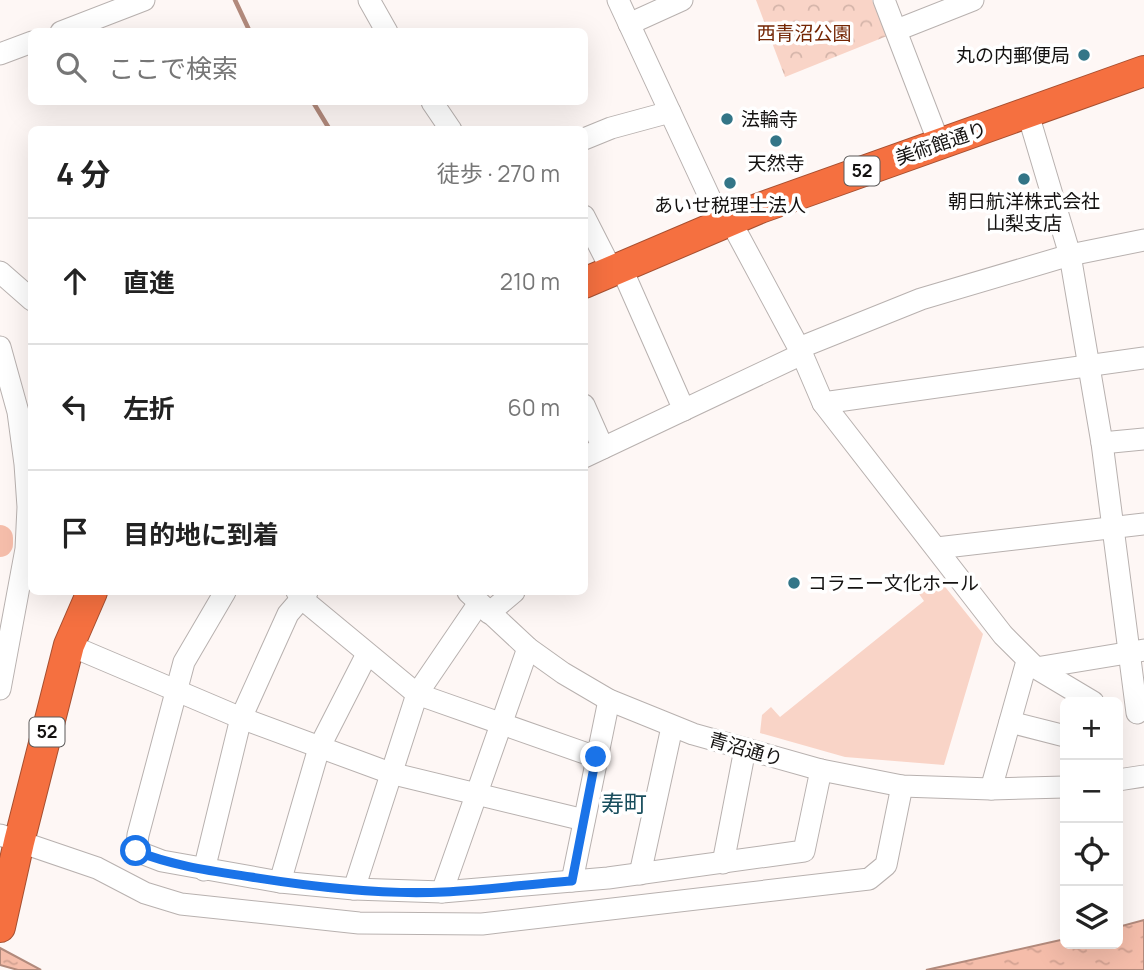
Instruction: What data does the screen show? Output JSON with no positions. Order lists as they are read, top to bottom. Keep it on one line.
{"streets":{"highway":["美術館通り","52"],"street":["青沼通り"]},"districts":["寿町"],"parks":["西青沼公園"],"places":["丸の内郵便局","法輪寺","天然寺","朝日航洋株式会社 山梨支店","あいせ税理士法人","コラニー文化ホール"],"page":{"search":"ここで検索","heading":["4 分","徒歩 · 270 m"],"list":[["直進","210 m"],["左折","60 m"],"目的地に到着"],"map_buttons":["+","−"]}}
